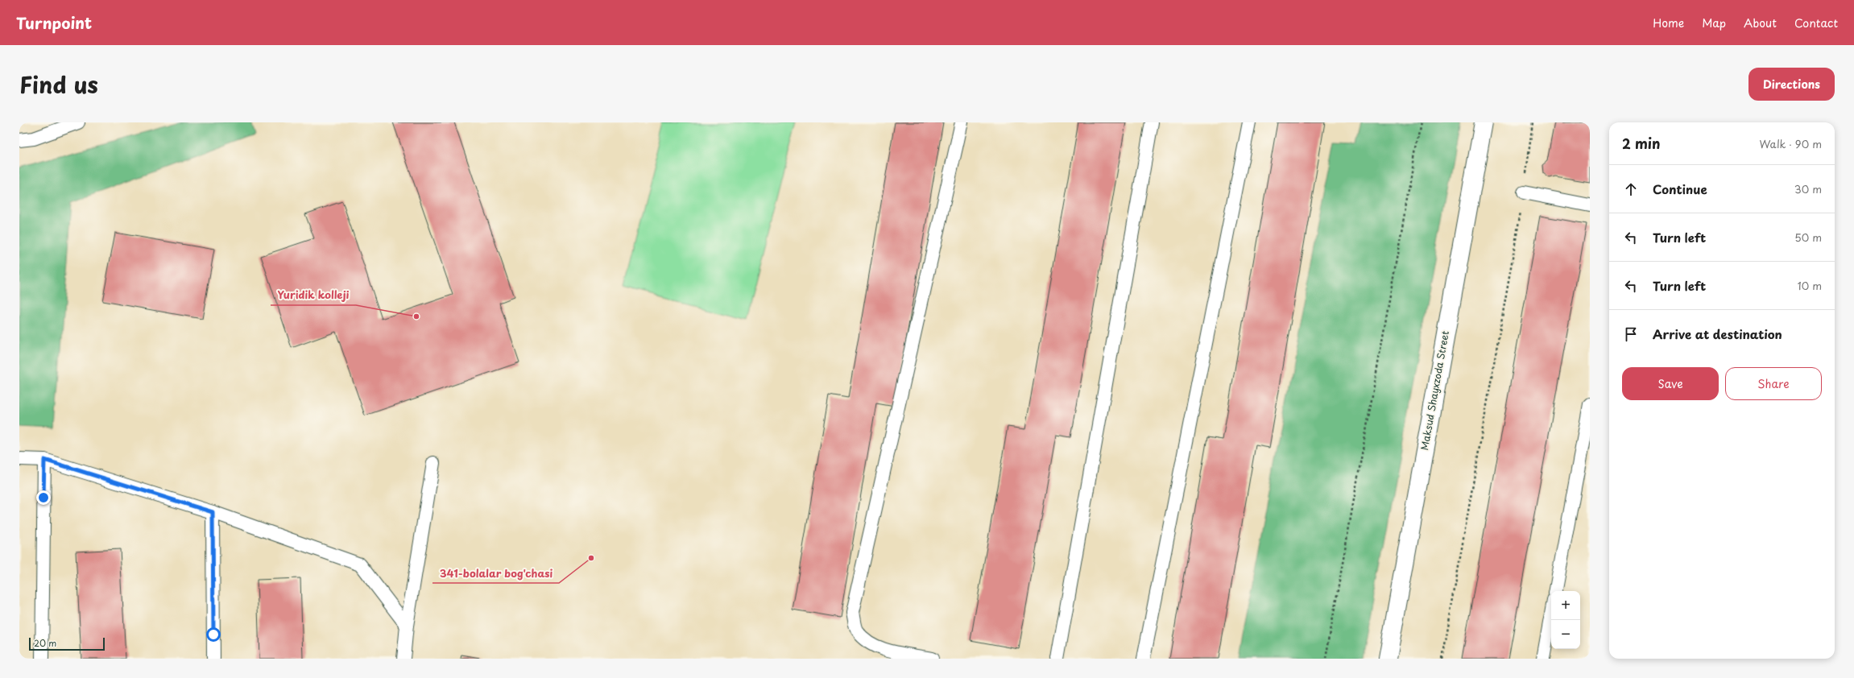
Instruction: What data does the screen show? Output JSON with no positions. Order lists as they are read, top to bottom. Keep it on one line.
{"streets":{"street":["Maksud Shayxzoda Street"]},"places":["Yuridik kolleji","341-bolalar bog'chasi"],"scale_bar":"20 m","page":{"header":"Turnpoint","nav":["Home","Map","About","Contact"],"title":"Find us","buttons":["Directions",["Save","Share"]],"heading":["2 min","Walk · 90 m"],"list":[["Continue","30 m"],["Turn left","50 m"],["Turn left","10 m"],"Arrive at destination"],"map_buttons":["+","−"],"scale":"20 m"}}
